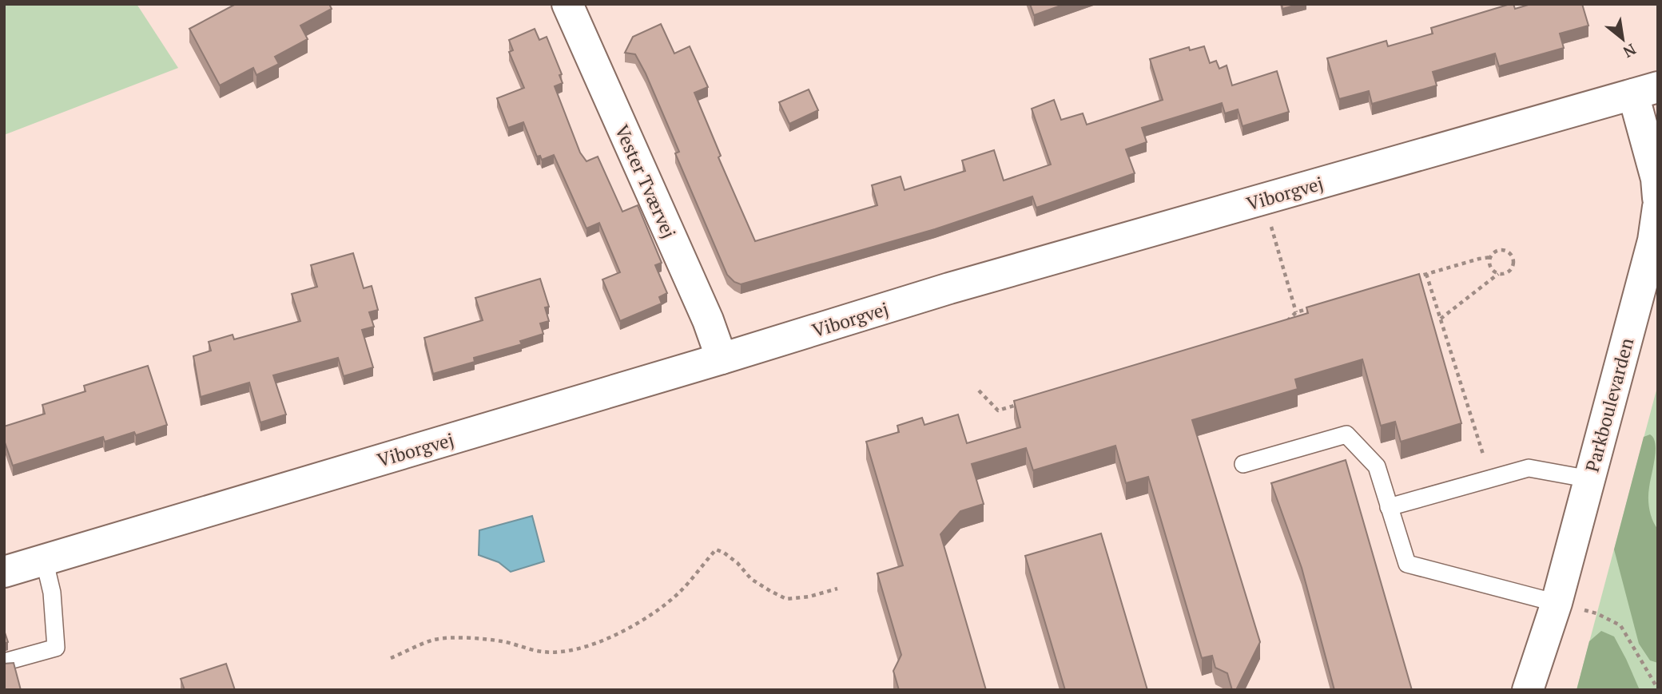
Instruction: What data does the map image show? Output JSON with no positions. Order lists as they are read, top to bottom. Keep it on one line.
{"streets":{"street":["Vester Tværvej","Viborgvej","Parkboulevarden"]},"crossings":[["Vester Tværvej","Viborgvej"]],"north":"bottom right"}
